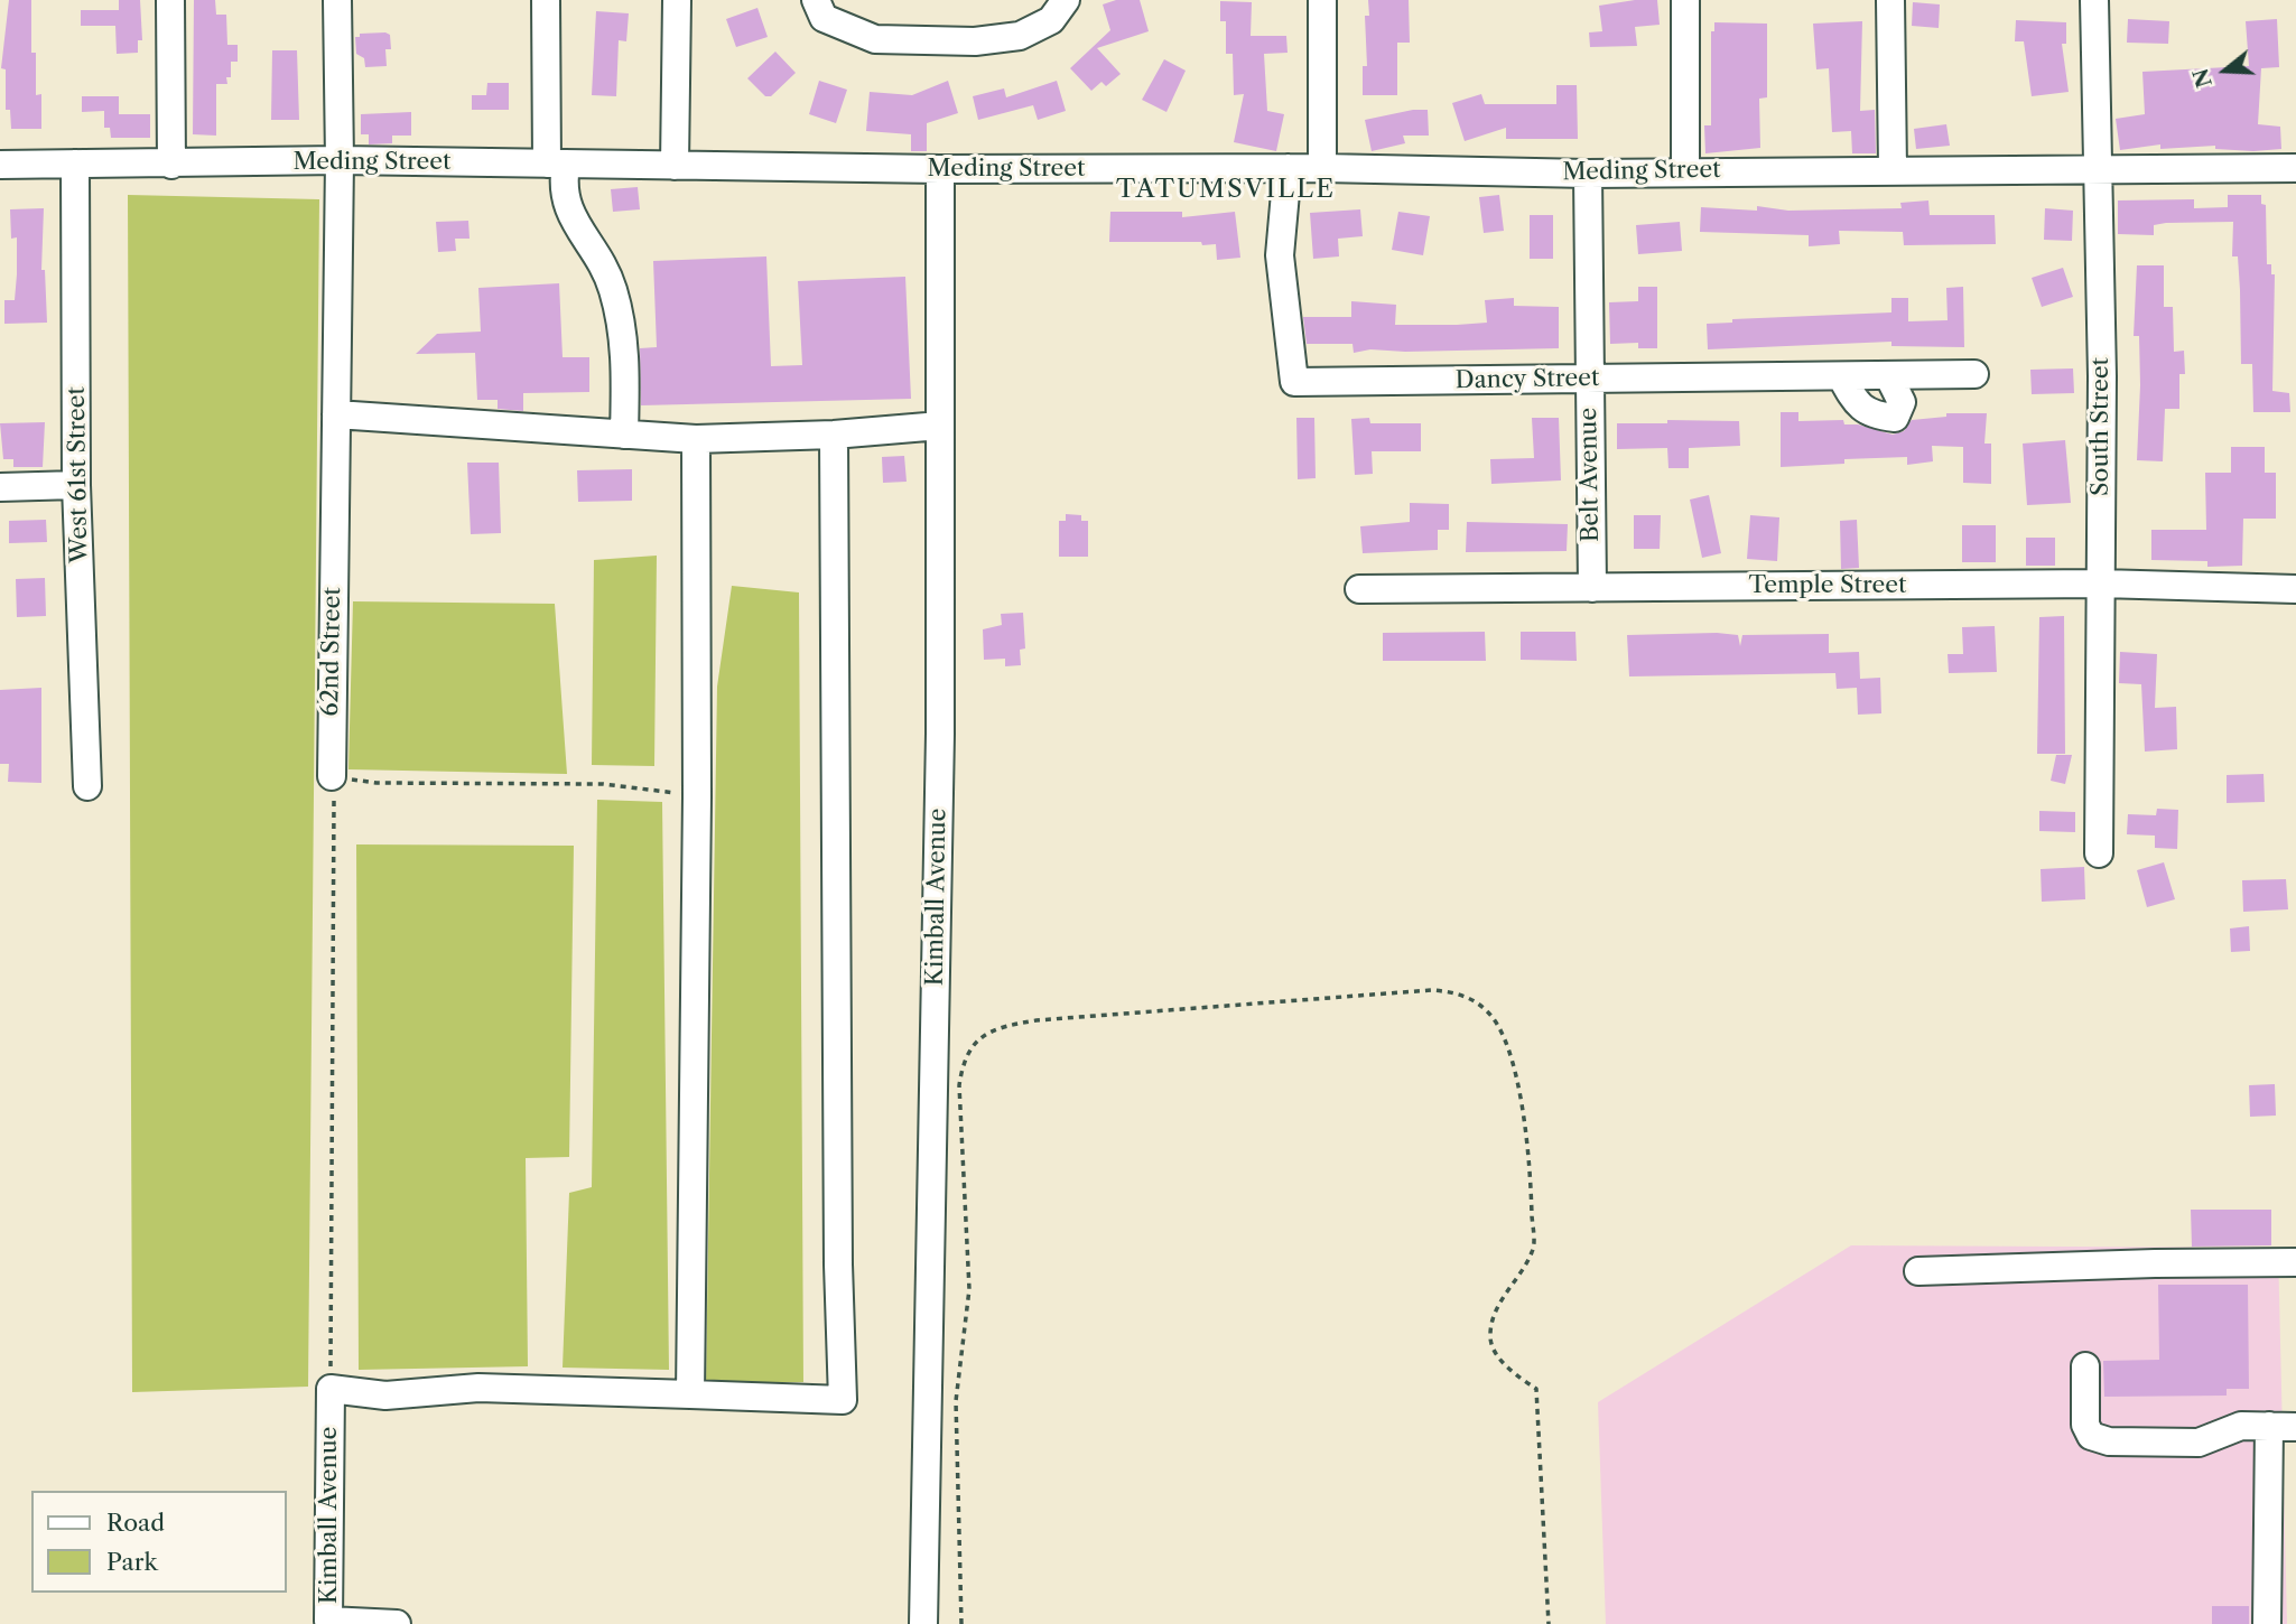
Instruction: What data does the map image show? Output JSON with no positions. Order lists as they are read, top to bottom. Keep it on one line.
{"streets":{"street":["Meding Street","Dancy Street","South Street","West 61st Street","Belt Avenue","Temple Street","62nd Street","Kimball Avenue"]},"crossings":[["Meding Street","Dancy Street"],["Meding Street","South Street"],["Meding Street","West 61st Street"],["Meding Street","Belt Avenue"],["Meding Street","62nd Street"],["Meding Street","Kimball Avenue"],["Dancy Street","Belt Avenue"],["South Street","Temple Street"],["Belt Avenue","Temple Street"]],"districts":["TATUMSVILLE"],"legend":["Road","Park"],"north":"left"}
